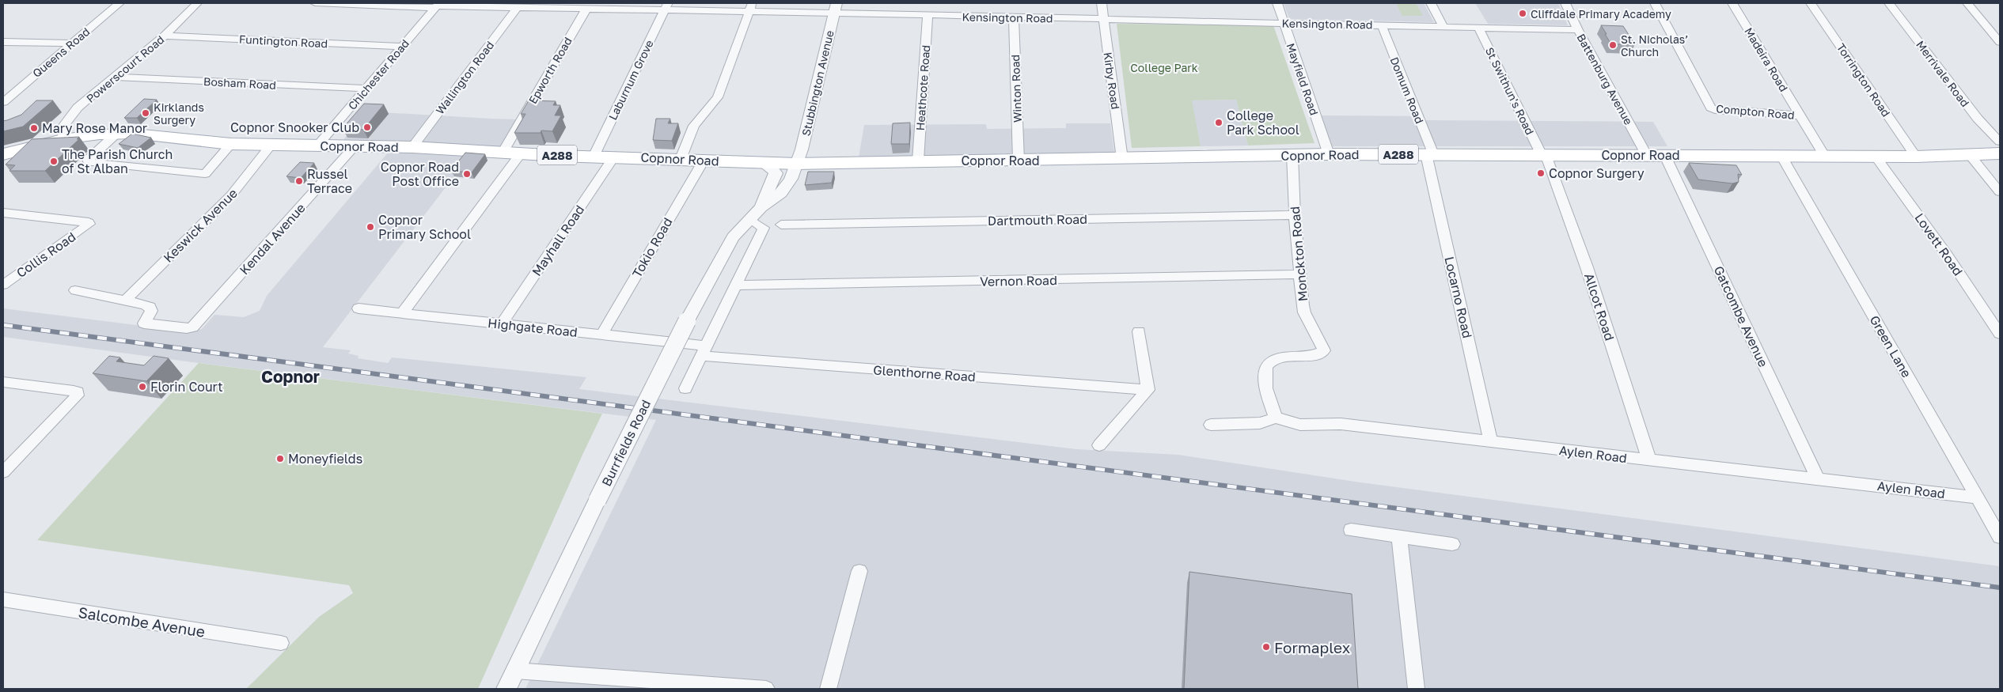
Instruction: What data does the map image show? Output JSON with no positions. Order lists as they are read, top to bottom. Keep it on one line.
{"streets":{"main road":["Copnor Road","A288"],"street":["Kensington Road","Funtington Road","Queens Road","Madeira Road","Powerscourt Road","Epworth Road","Merrivale Road","Chichester Road","Wallington Road","Mayfield Road","Battenburg Avenue","Laburnum Grove","Torrington Road","Kirby Road","Bosham Road","Stubbington Avenue","Heathcote Road","Winton Road","Domum Road","St Swithun's Road","Compton Road","Dartmouth Road","Keswick Avenue","Kendal Avenue","Mayhall Road","Lovett Road","Tokio Road","Monckton Road","Collis Road","Vernon Road","Locarno Road","Allcot Road","Gatcombe Avenue","Highgate Road","Green Lane","Glenthorne Road","Burrfields Road","Aylen Road","Salcombe Avenue"]},"crossings":[["Kensington Road","Epworth Road"],["Kensington Road","Chichester Road"],["Kensington Road","Wallington Road"],["Kensington Road","Mayfield Road"],["Kensington Road","Battenburg Avenue"],["Kensington Road","Laburnum Grove"],["Kensington Road","Kirby Road"],["Kensington Road","Stubbington Avenue"],["Kensington Road","Heathcote Road"],["Kensington Road","Winton Road"],["Kensington Road","Domum Road"],["Kensington Road","St Swithun's Road"],["Funtington Road","Powerscourt Road"],["Funtington Road","Chichester Road"],["Madeira Road","Compton Road"],["Madeira Road","Copnor Road"],["Powerscourt Road","Bosham Road"],["Powerscourt Road","Copnor Road"],["Epworth Road","Copnor Road"],["Chichester Road","Bosham Road"],["Chichester Road","Copnor Road"],["Wallington Road","Copnor Road"],["Mayfield Road","Copnor Road"],["Battenburg Avenue","Copnor Road"],["Laburnum Grove","Copnor Road"],["Torrington Road","Copnor Road"],["Kirby Road","Copnor Road"],["Stubbington Avenue","Copnor Road"],["Stubbington Avenue","Burrfields Road"],["Heathcote Road","Copnor Road"],["Winton Road","Copnor Road"],["Domum Road","Copnor Road"],["Domum Road","Locarno Road"],["St Swithun's Road","Copnor Road"],["St Swithun's Road","Allcot Road"],["Copnor Road","Keswick Avenue"],["Copnor Road","Kendal Avenue"],["Copnor Road","Mayhall Road"],["Copnor Road","Lovett Road"],["Copnor Road","Tokio Road"],["Copnor Road","Monckton Road"],["Copnor Road","Locarno Road"],["Copnor Road","Allcot Road"],["Copnor Road","Gatcombe Avenue"],["Copnor Road","Green Lane"],["Copnor Road","Burrfields Road"],["Dartmouth Road","Monckton Road"],["Keswick Avenue","Kendal Avenue"],["Mayhall Road","Highgate Road"],["Tokio Road","Highgate Road"],["Monckton Road","Vernon Road"],["Monckton Road","Aylen Road"],["Locarno Road","Aylen Road"],["Allcot Road","Aylen Road"],["Gatcombe Avenue","Aylen Road"],["Highgate Road","Glenthorne Road"],["Green Lane","Aylen Road"]],"districts":["Copnor"],"parks":["College Park"],"places":["Cliffdale Primary Academy","St. Nicholas’ Church","Kirklands Surgery","College Park School","Copnor Snooker Club","Mary Rose Manor","The Parish Church of St Alban","Copnor Surgery","Copnor Road Post Office","Russel Terrace","Copnor Primary School","Florin Court","Moneyfields","Formaplex"]}
